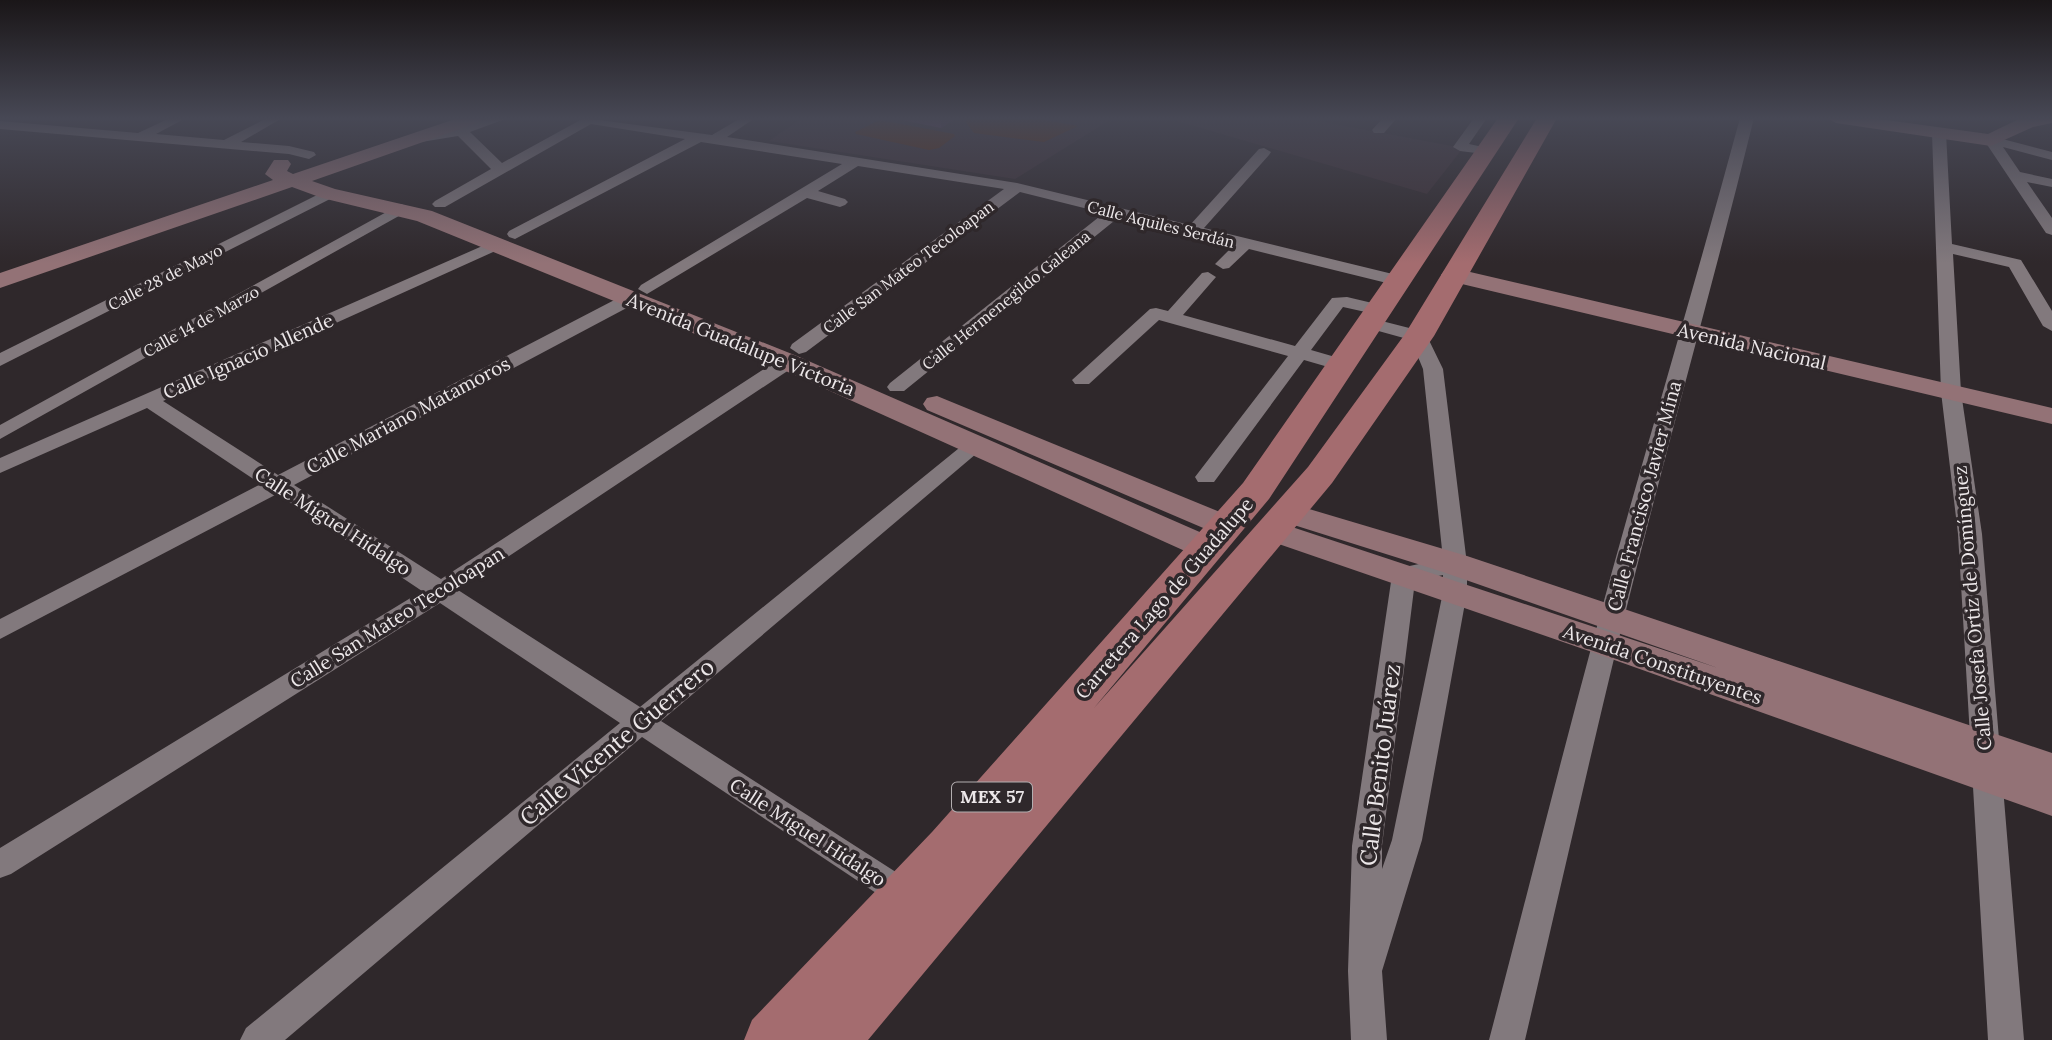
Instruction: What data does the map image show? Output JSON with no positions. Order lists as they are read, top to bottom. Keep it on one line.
{"streets":{"main road":["Avenida Guadalupe Victoria","Avenida Nacional","Carretera Lago de Guadalupe","Avenida Constituyentes","MEX 57"],"street":["Calle Aquiles Serdán","Calle San Mateo Tecoloapan","Calle 28 de Mayo","Calle Hermenegildo Galeana","Calle 14 de Marzo","Calle Ignacio Allende","Calle Mariano Matamoros","Calle Francisco Javier Mina","Calle Miguel Hidalgo","Calle Josefa Ortiz de Domínguez","Calle Vicente Guerrero","Calle Benito Juárez"]},"crossings":[["Calle Aquiles Serdán","Calle San Mateo Tecoloapan"],["Calle Aquiles Serdán","Calle Hermenegildo Galeana"],["Calle Aquiles Serdán","Carretera Lago de Guadalupe"],["Calle San Mateo Tecoloapan","Avenida Guadalupe Victoria"],["Calle San Mateo Tecoloapan","Calle Miguel Hidalgo"],["Calle 28 de Mayo","Avenida Guadalupe Victoria"],["Calle Hermenegildo Galeana","Avenida Guadalupe Victoria"],["Calle 14 de Marzo","Avenida Guadalupe Victoria"],["Avenida Guadalupe Victoria","Calle Ignacio Allende"],["Avenida Guadalupe Victoria","Calle Mariano Matamoros"],["Avenida Guadalupe Victoria","Carretera Lago de Guadalupe"],["Avenida Guadalupe Victoria","Calle Vicente Guerrero"],["Avenida Nacional","Calle Francisco Javier Mina"],["Avenida Nacional","Carretera Lago de Guadalupe"],["Avenida Nacional","Calle Josefa Ortiz de Domínguez"],["Calle Ignacio Allende","Calle Miguel Hidalgo"],["Calle Mariano Matamoros","Calle Miguel Hidalgo"],["Calle Francisco Javier Mina","Avenida Constituyentes"],["Calle Miguel Hidalgo","Carretera Lago de Guadalupe"],["Calle Miguel Hidalgo","Calle Vicente Guerrero"],["Carretera Lago de Guadalupe","Avenida Constituyentes"],["Calle Josefa Ortiz de Domínguez","Avenida Constituyentes"],["Avenida Constituyentes","Calle Benito Juárez"]]}
